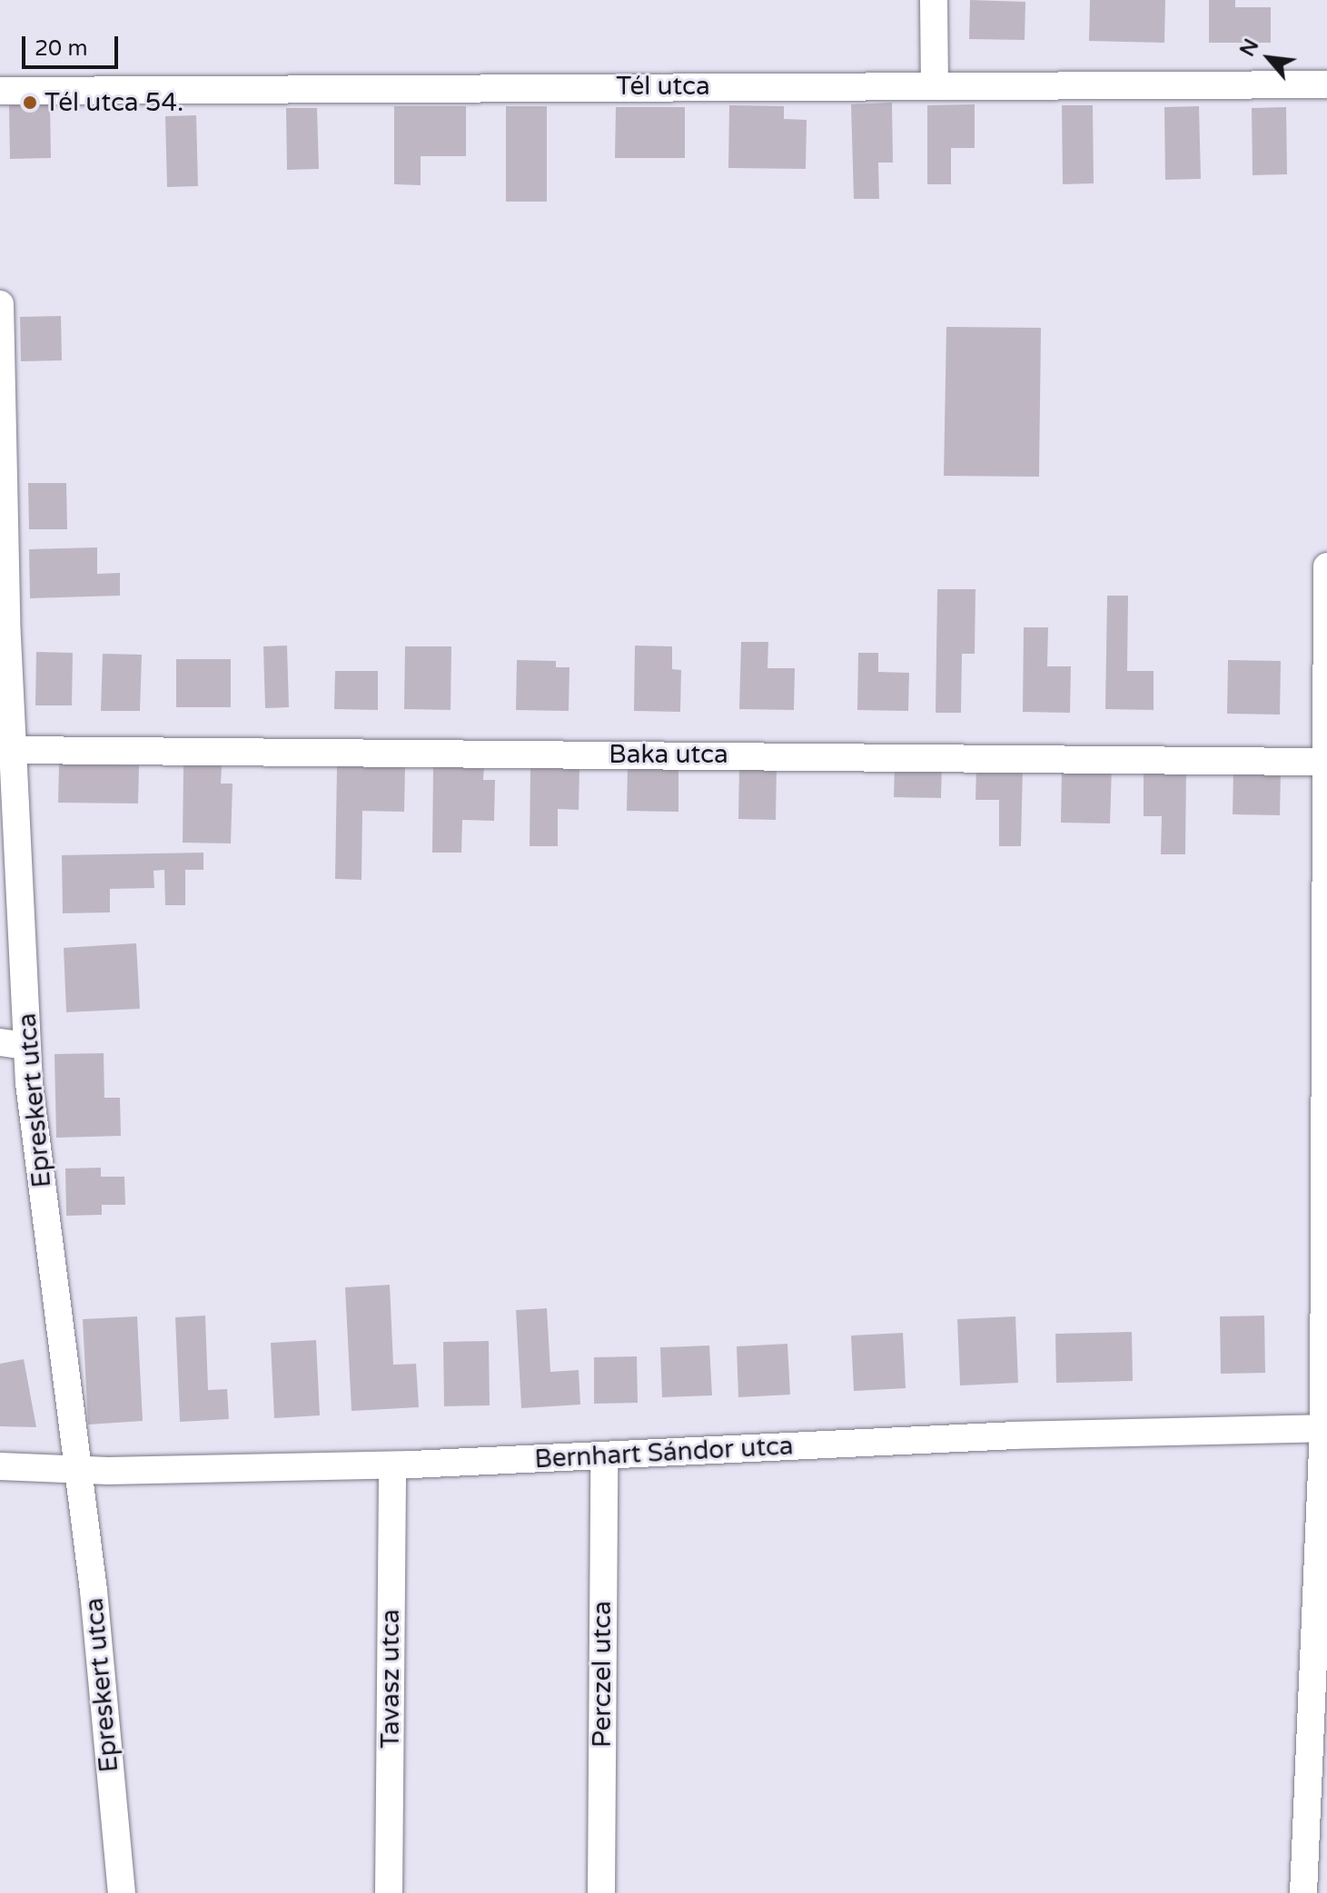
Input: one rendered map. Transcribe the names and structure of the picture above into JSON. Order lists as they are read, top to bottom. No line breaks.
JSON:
{"streets":{"street":["Tél utca","Baka utca","Epreskert utca","Bernhart Sándor utca","Perczel utca","Tavasz utca"]},"crossings":[["Baka utca","Epreskert utca"],["Epreskert utca","Bernhart Sándor utca"],["Bernhart Sándor utca","Perczel utca"],["Bernhart Sándor utca","Tavasz utca"]],"places":["Tél utca 54."],"scale_bar":"20 m","north":"top left"}
